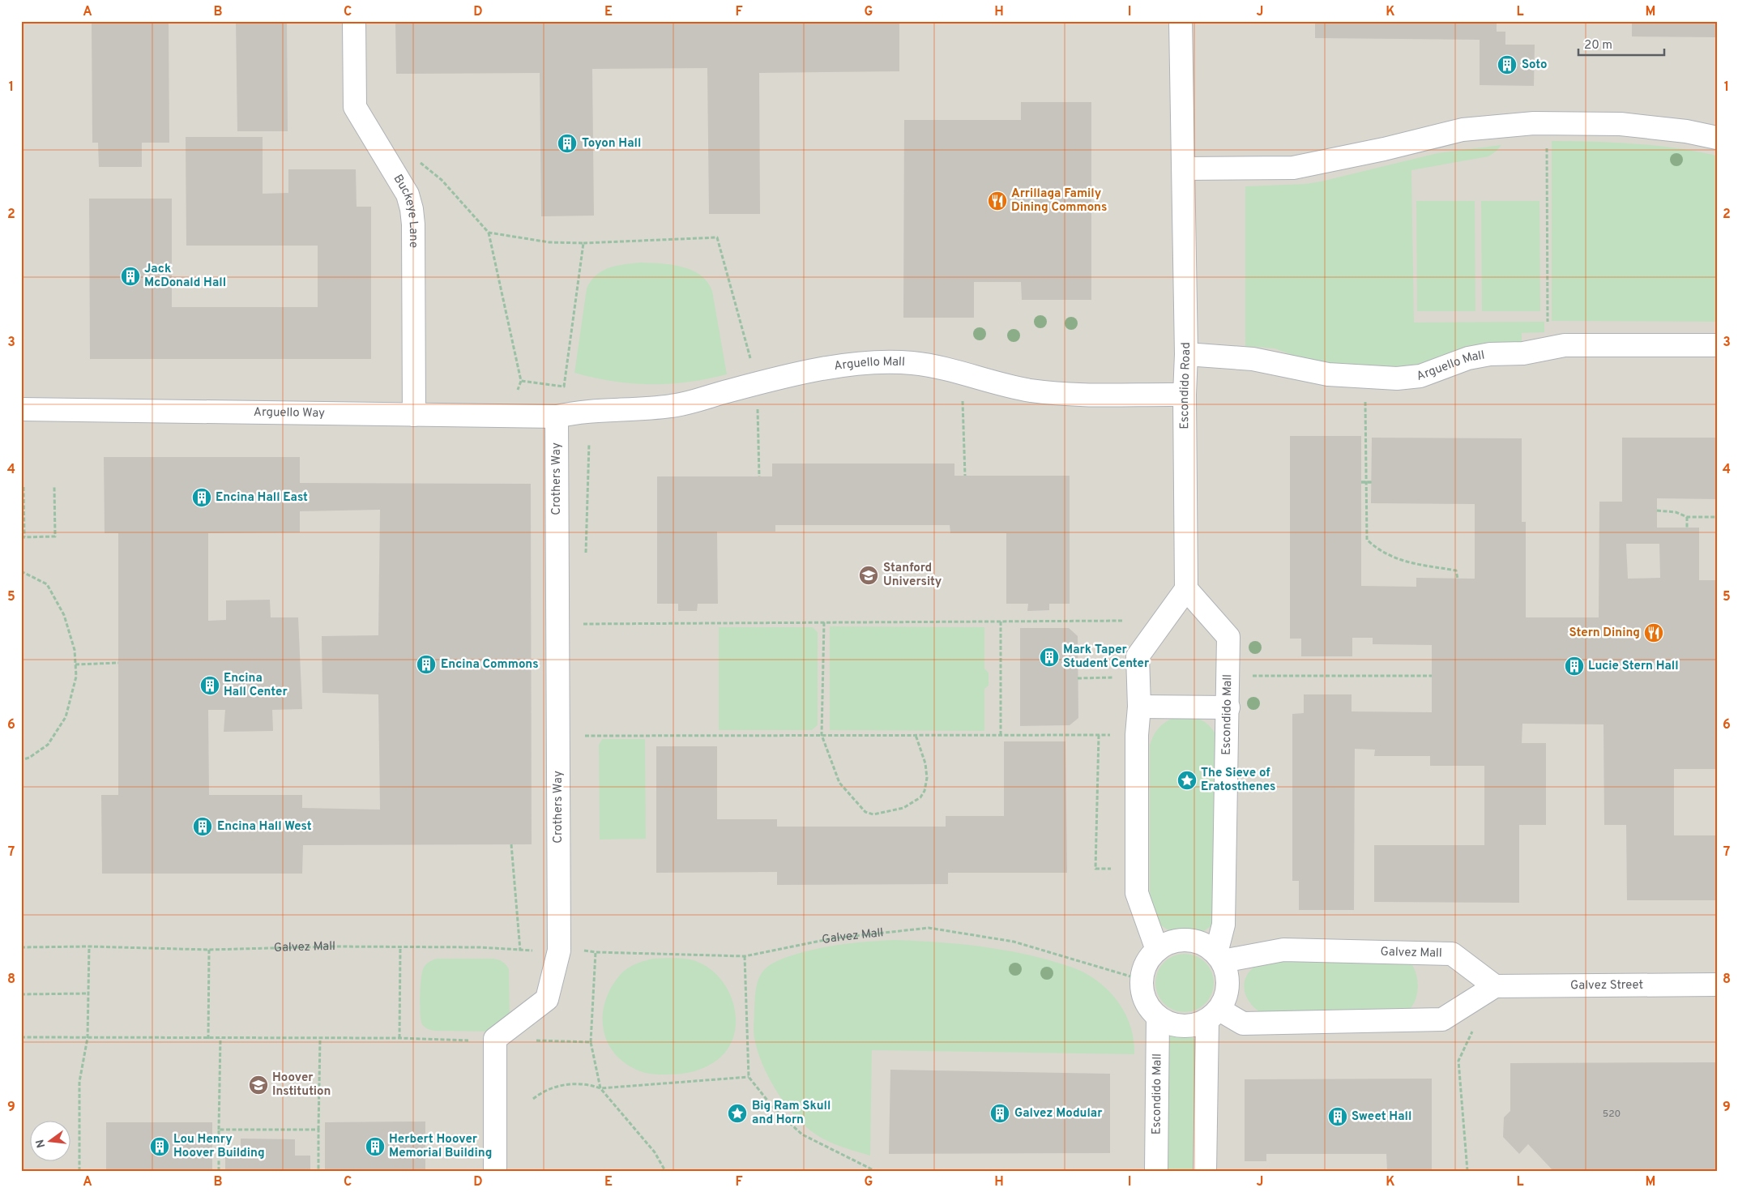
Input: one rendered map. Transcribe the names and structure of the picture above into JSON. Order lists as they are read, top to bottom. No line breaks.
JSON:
{"streets":{"street":["Buckeye Lane","Arguello Mall","Escondido Road","Arguello Way","Crothers Way","Escondido Mall","Galvez Mall","Galvez Street"]},"crossings":[["Buckeye Lane","Arguello Way"],["Arguello Mall","Escondido Road"],["Arguello Mall","Arguello Way"],["Arguello Mall","Crothers Way"],["Escondido Road","Escondido Mall"],["Arguello Way","Crothers Way"],["Crothers Way","Galvez Mall"],["Escondido Mall","Galvez Mall"],["Galvez Mall","Galvez Street"]],"places":{"building":["Soto","Toyon Hall","Jack McDonald Hall","Encina Hall East","Mark Taper Student Center","Encina Commons","Lucie Stern Hall","Encina Hall Center","Encina Hall West","Galvez Modular","Sweet Hall","Lou Henry Hoover Building","Herbert Hoover Memorial Building"],"restaurant":["Arrillaga Family Dining Commons","Stern Dining"],"school or university":["Stanford University","Hoover Institution"],"place":["The Sieve of Eratosthenes","Big Ram Skull and Horn"]},"house_numbers":["520"],"scale_bar":"20 m","north":"left","grid":{"columns":["A","B","C","D","E","F","G","H","I","J","K","L","M"],"rows":["1","2","3","4","5","6","7","8","9"]}}
